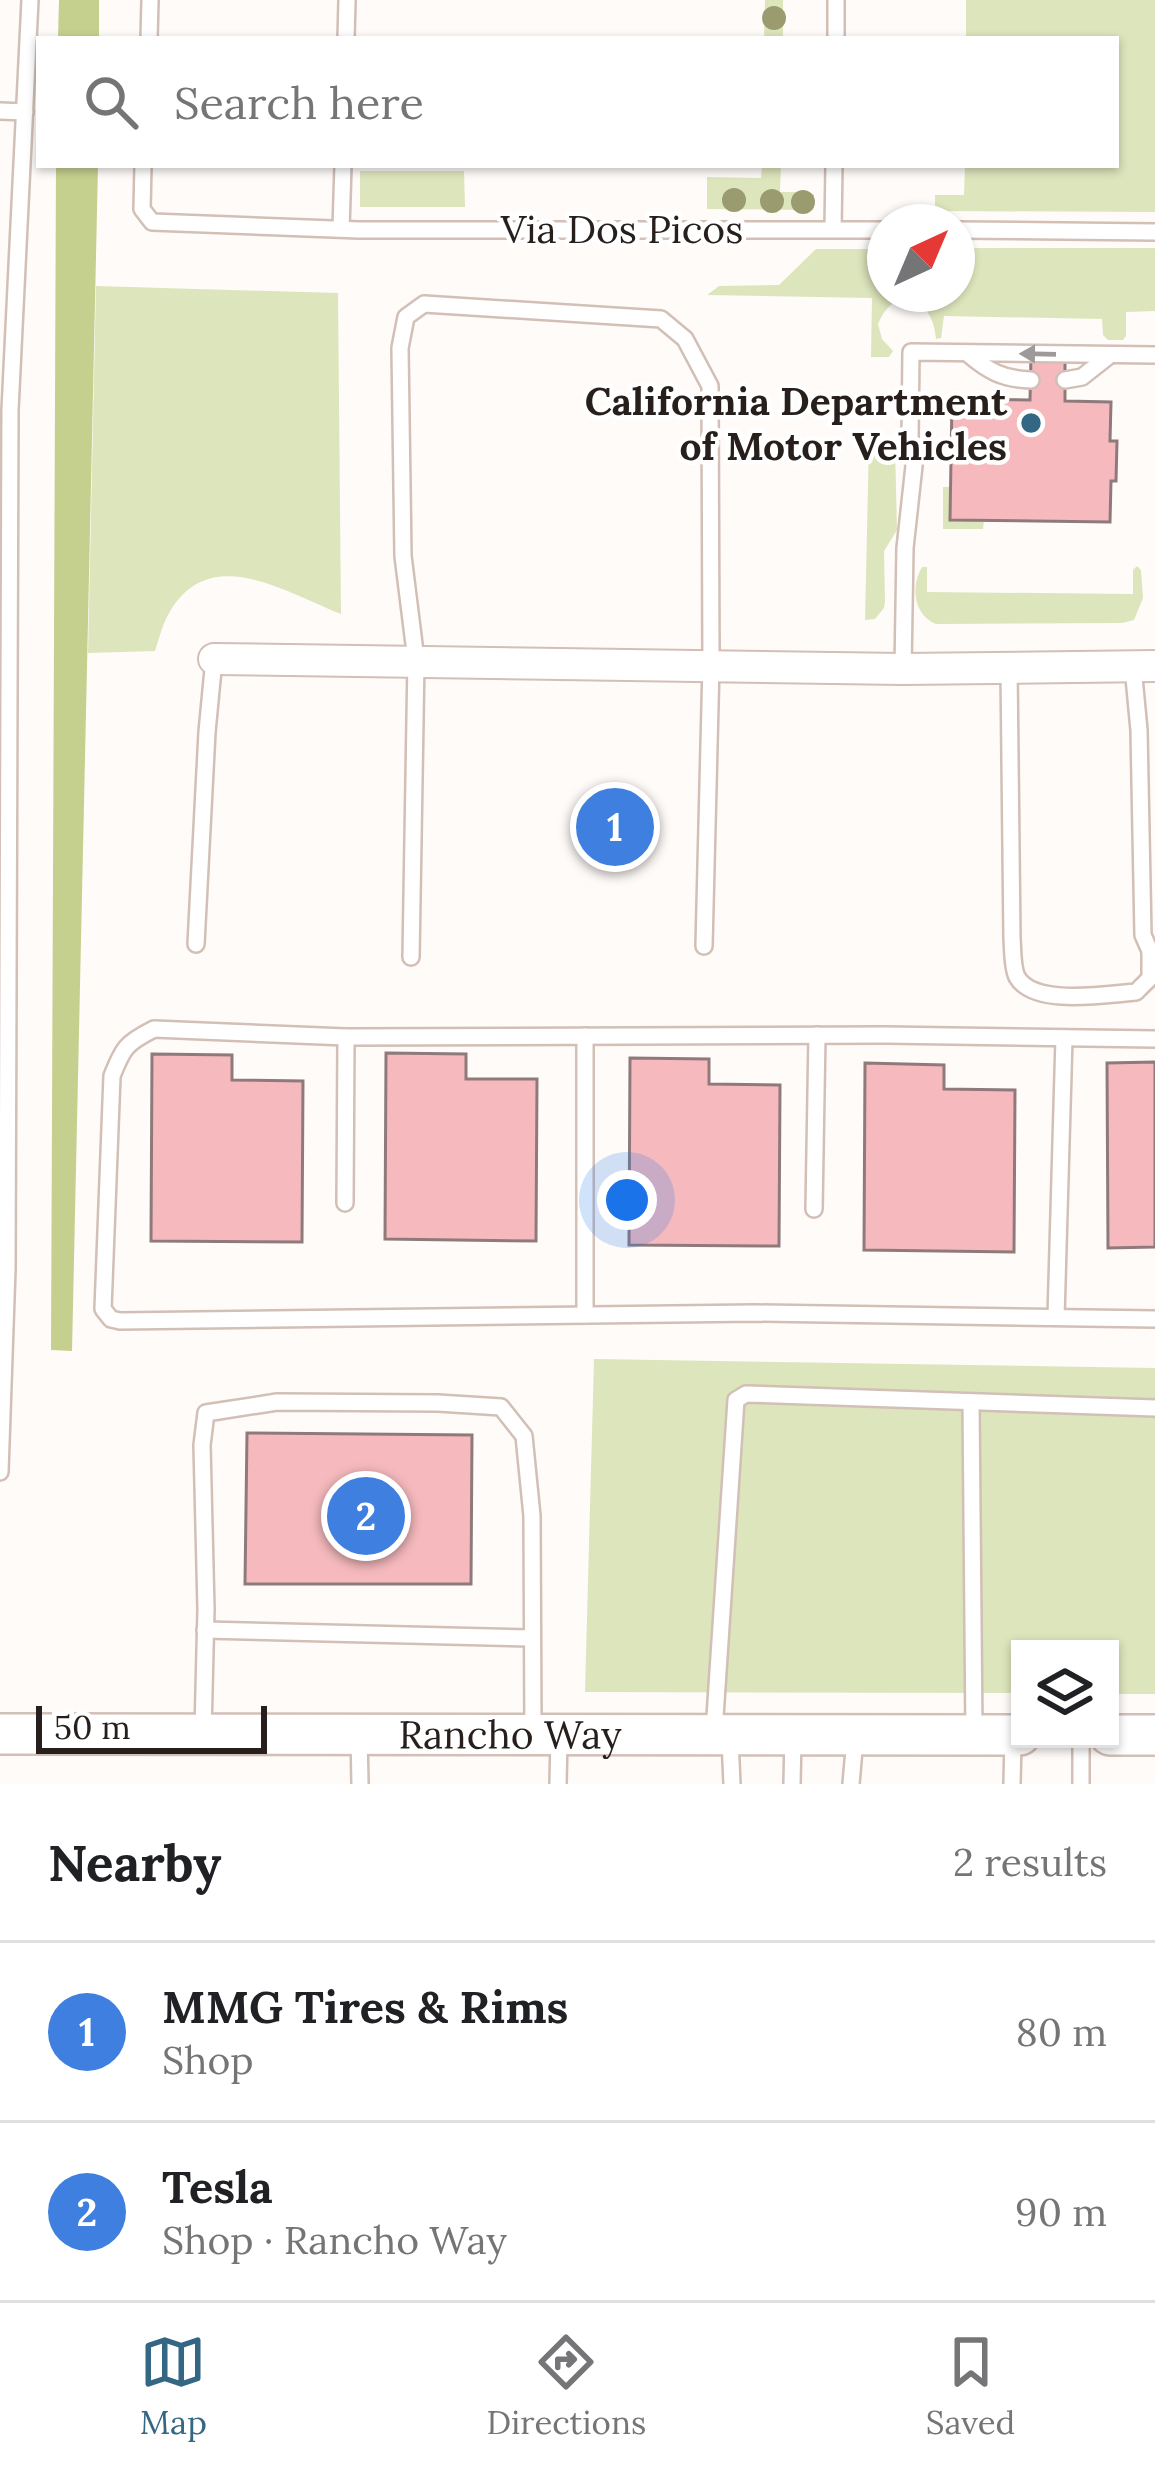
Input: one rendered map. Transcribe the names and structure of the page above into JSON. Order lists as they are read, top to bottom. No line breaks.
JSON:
{"streets":{"street":["Rancho Way"],"lane":["Via Dos Picos"]},"places":["California Department of Motor Vehicles"],"scale_bar":"50 m","north":"top right","page":{"search":"Search here","pins":["1","2"],"scale":"50 m","heading":["Nearby","2 results"],"list":[{"mark":"1","name":"MMG Tires & Rims","note":"Shop","value":"80 m"},{"mark":"2","name":"Tesla","note":"Shop · Rancho Way","value":"90 m"}],"nav":["Map","Directions","Saved"]}}
